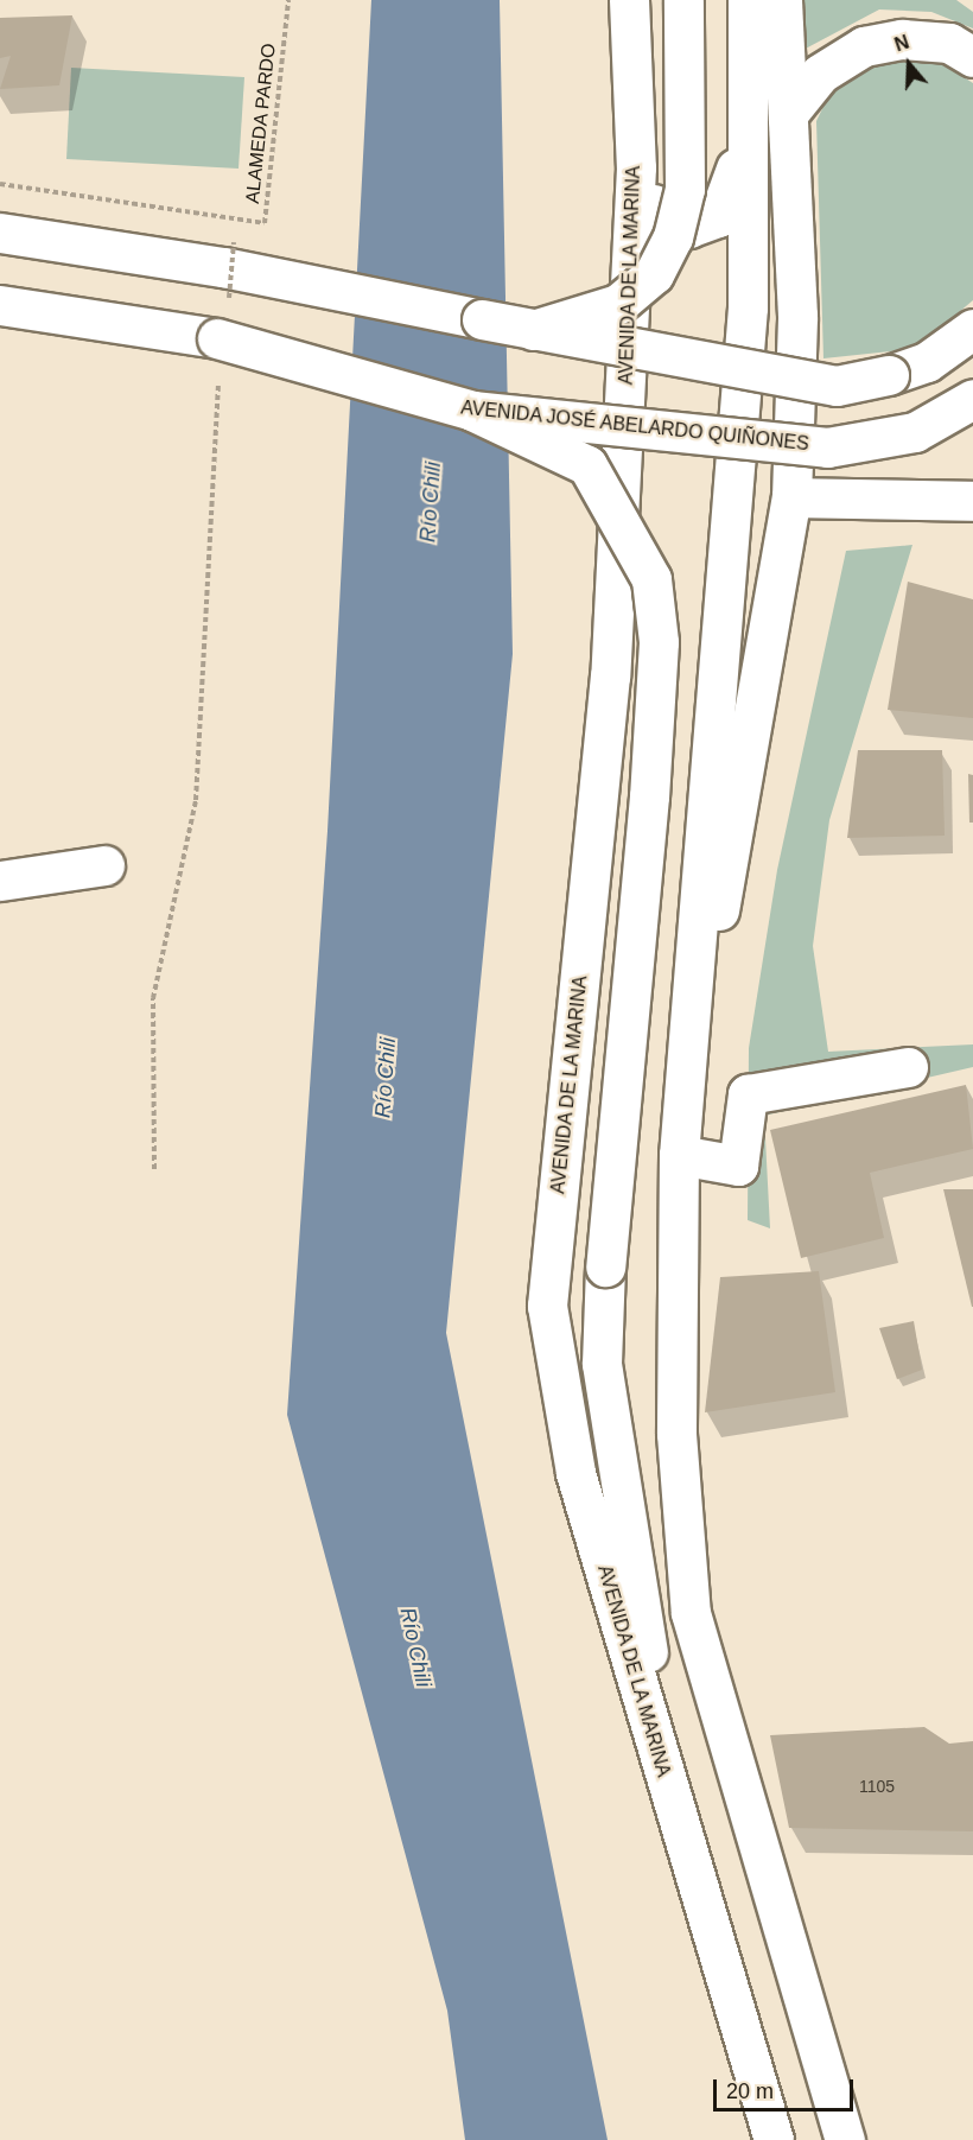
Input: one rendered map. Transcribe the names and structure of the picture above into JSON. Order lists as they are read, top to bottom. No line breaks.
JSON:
{"streets":{"main road":["AVENIDA DE LA MARINA","AVENIDA JOSÉ ABELARDO QUIÑONES"],"path":["ALAMEDA PARDO"]},"water":["Río Chili"],"house_numbers":["1105"],"scale_bar":"20 m","north":"top"}
